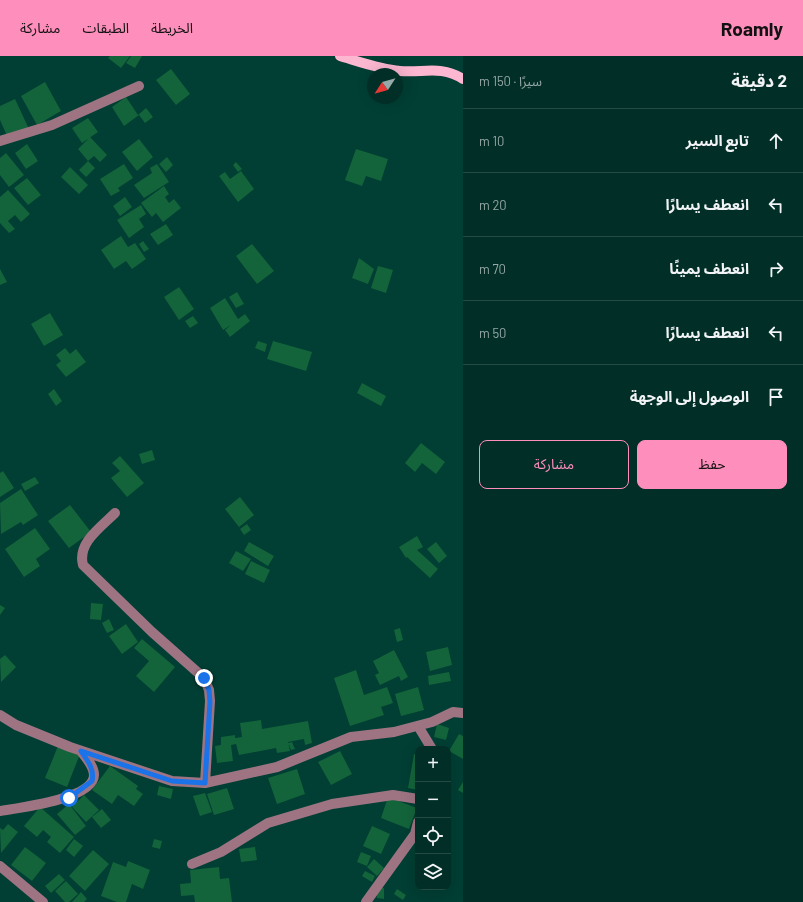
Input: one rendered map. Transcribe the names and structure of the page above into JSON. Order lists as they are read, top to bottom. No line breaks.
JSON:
{"north":"bottom left","page":{"header":"Roamly","nav":["الخريطة","الطبقات","مشاركة"],"heading":["2 دقيقة","سيرًا · 150 m"],"list":[["تابع السير","10 m"],["انعطف يسارًا","20 m"],["انعطف يمينًا","70 m"],["انعطف يسارًا","50 m"],"الوصول إلى الوجهة"],"buttons":["حفظ","مشاركة"],"map_buttons":["+","−"]}}
